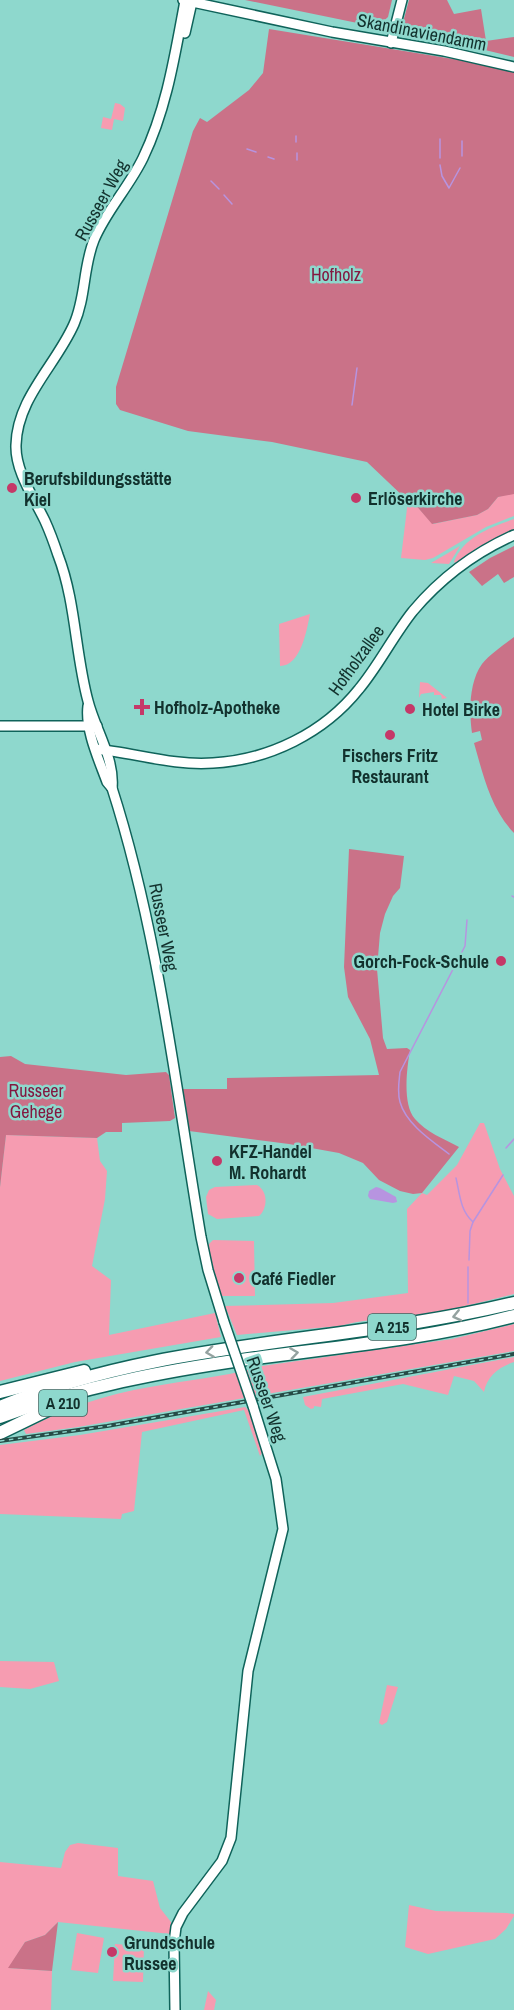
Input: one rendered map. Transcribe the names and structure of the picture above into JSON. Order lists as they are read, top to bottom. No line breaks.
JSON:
{"streets":{"highway":["A 215","A 210"],"street":["Skandinaviendamm","Russeer Weg","Hofholzallee"]},"crossings":[["Skandinaviendamm","Russeer Weg"],["Russeer Weg","Hofholzallee"],["A 215","A 210"]],"parks":["Hofholz","Russeer Gehege"],"places":{"other":["Berufsbildungsstätte Kiel","Erlöserkirche","Hotel Birke","Fischers Fritz Restaurant","Gorch-Fock-Schule","KFZ-Handel M. Rohardt","Café Fiedler","Grundschule Russee"],"health":["Hofholz-Apotheke"]}}
